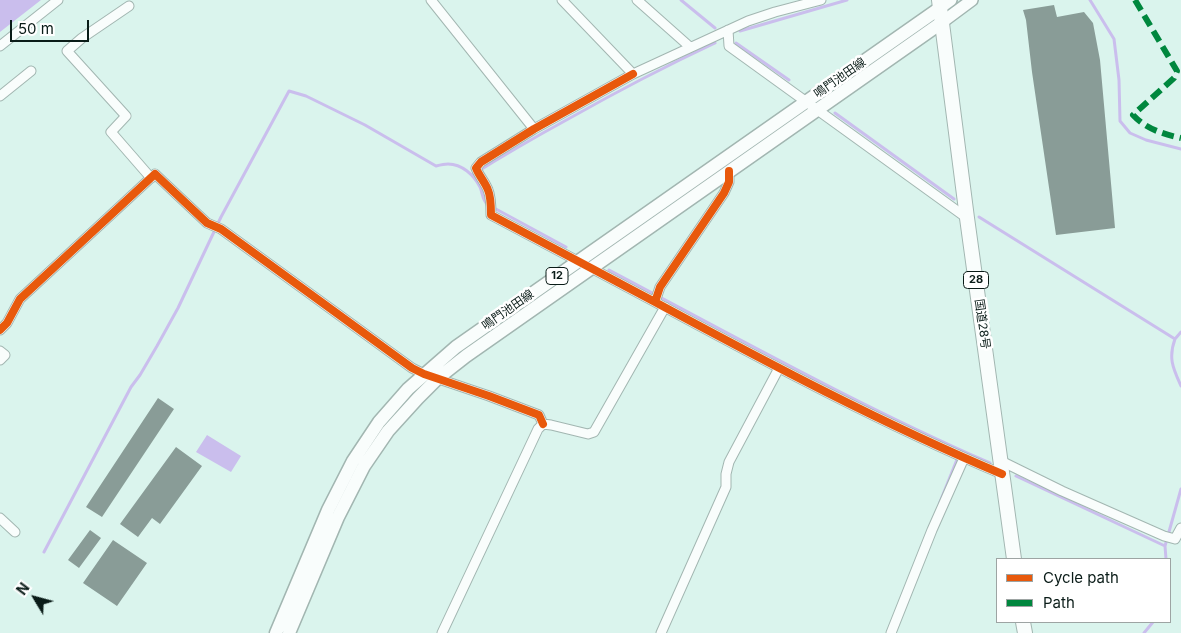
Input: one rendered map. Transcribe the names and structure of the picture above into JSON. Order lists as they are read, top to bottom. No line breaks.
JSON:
{"streets":{"highway":["28","国道28号"],"main road":["鳴門池田線","12"]},"crossings":[["鳴門池田線","国道28号"]],"legend":["Cycle path","Path"],"scale_bar":"50 m","north":"top left"}
